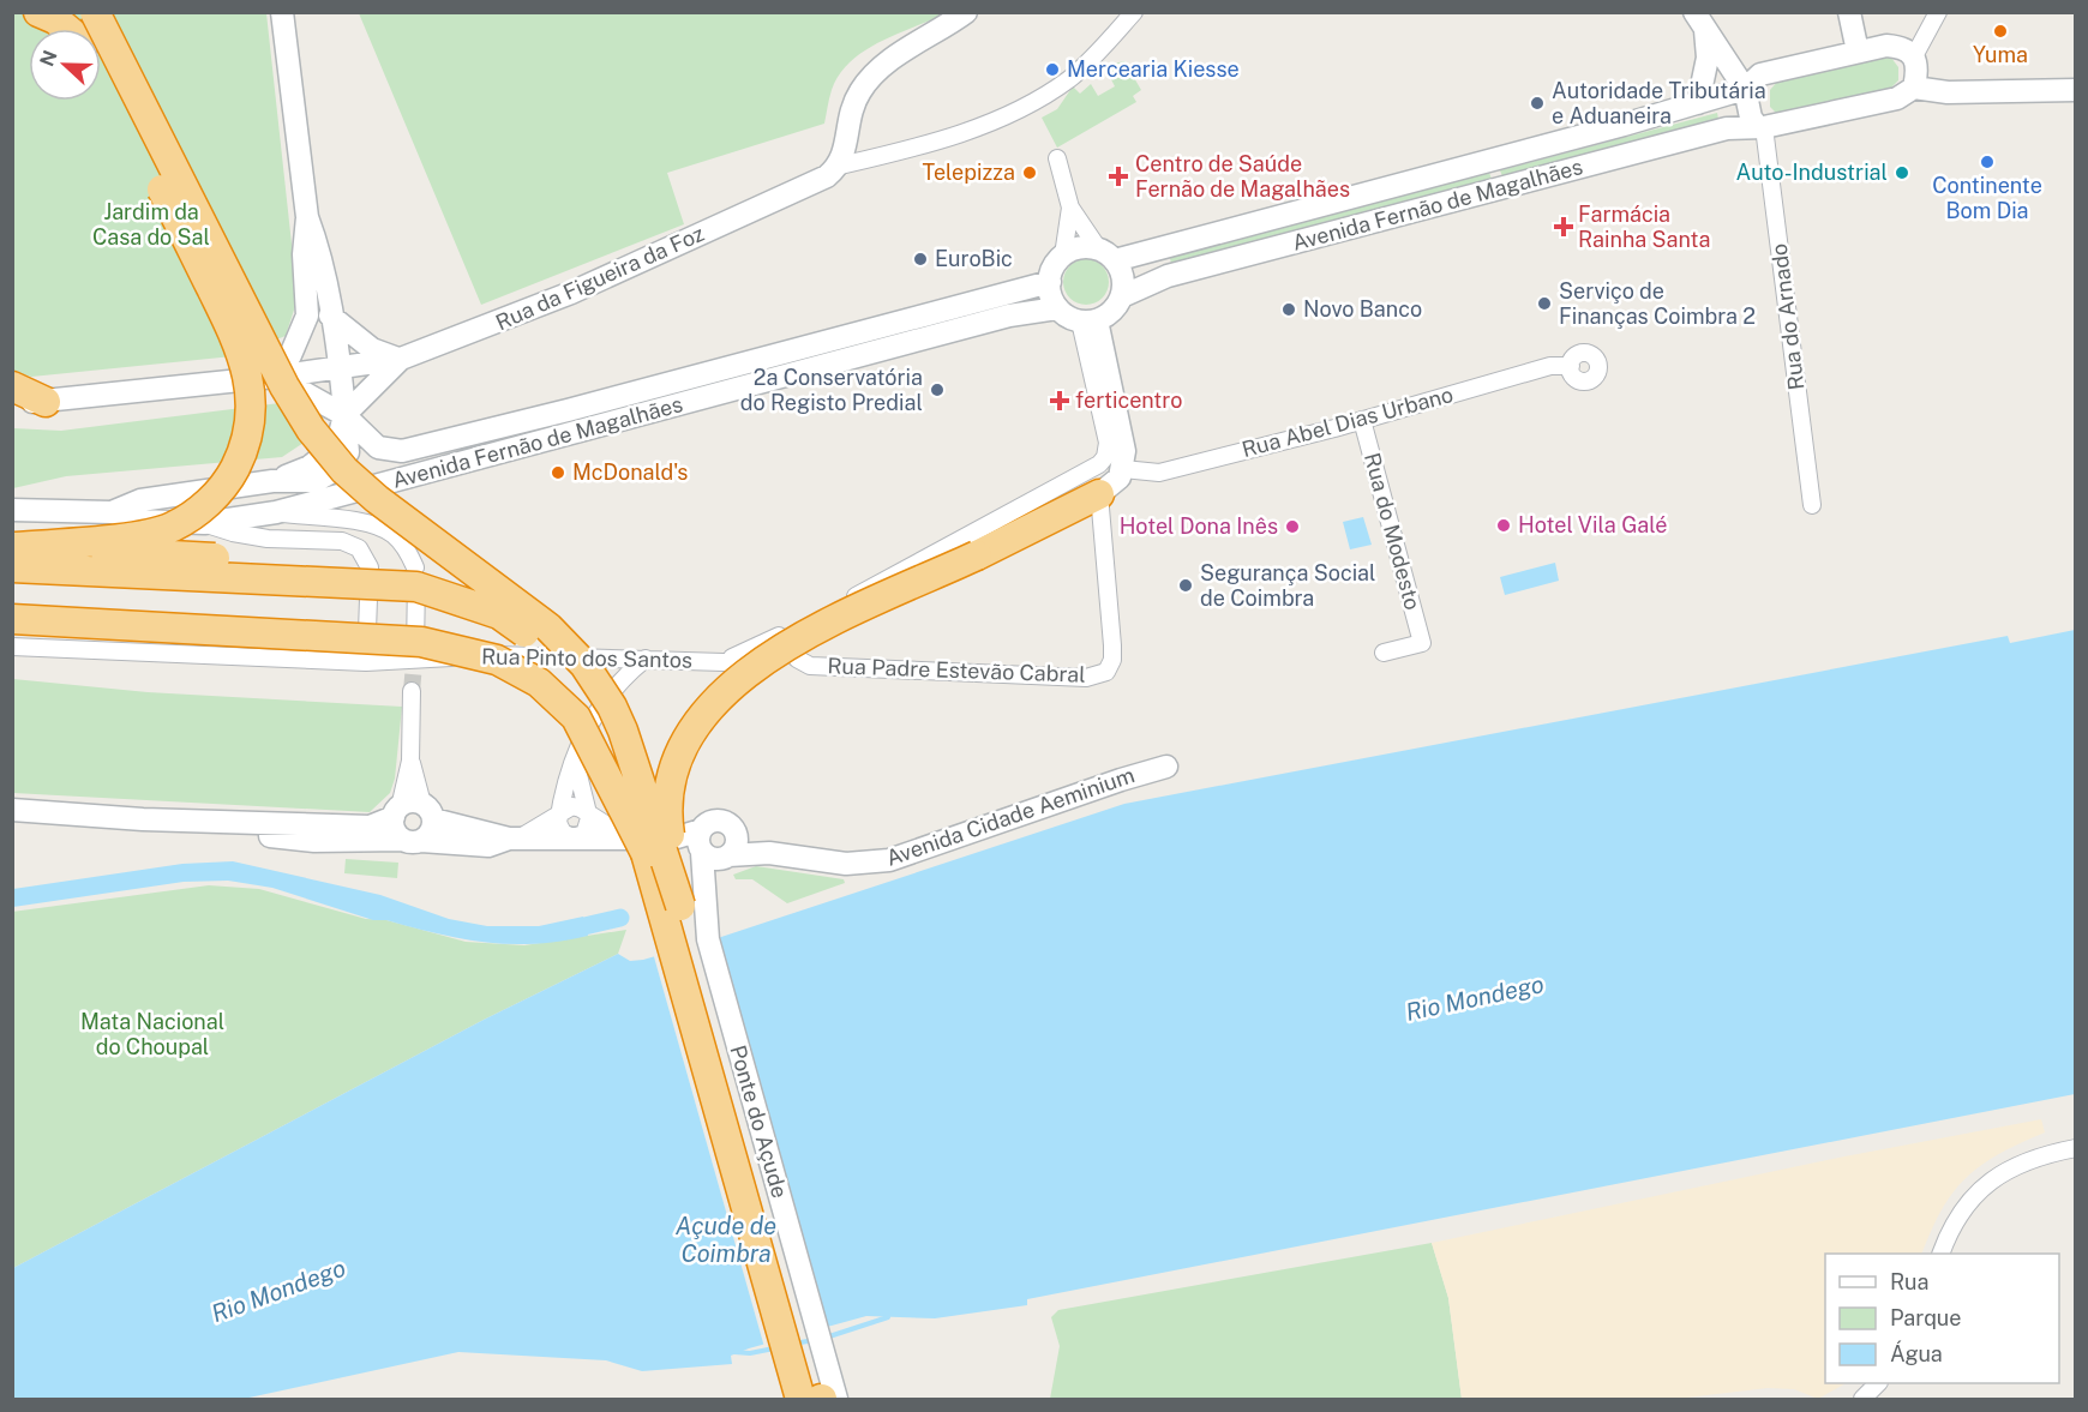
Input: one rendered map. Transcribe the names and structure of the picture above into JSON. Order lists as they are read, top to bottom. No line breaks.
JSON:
{"streets":{"main road":["Avenida Fernão de Magalhães","Rua da Figueira da Foz","Avenida Cidade Aeminium","Ponte do Açude"],"street":["Rua do Arnado","Rua Abel Dias Urbano","Rua do Modesto","Rua Pinto dos Santos","Rua Padre Estevão Cabral"]},"crossings":[["Avenida Fernão de Magalhães","Rua da Figueira da Foz"],["Avenida Fernão de Magalhães","Rua do Arnado"],["Rua Abel Dias Urbano","Rua do Modesto"],["Rua Pinto dos Santos","Rua Padre Estevão Cabral"]],"water":["Rio Mondego","Açude de Coimbra"],"parks":["Jardim da Casa do Sal","Mata Nacional do Choupal"],"places":{"other":["Yuma","Mercearia Kiesse","Autoridade Tributária e Aduaneira","Continente Bom Dia","Telepizza","Auto-Industrial","EuroBic","Serviço de Finanças Coimbra 2","Novo Banco","2a Conservatória do Registo Predial","McDonald's","Hotel Vila Galé","Hotel Dona Inês","Segurança Social de Coimbra"],"health":["Centro de Saúde Fernão de Magalhães","Farmácia Rainha Santa","ferticentro"]},"legend":["Rua","Parque","Água"],"north":"left"}
